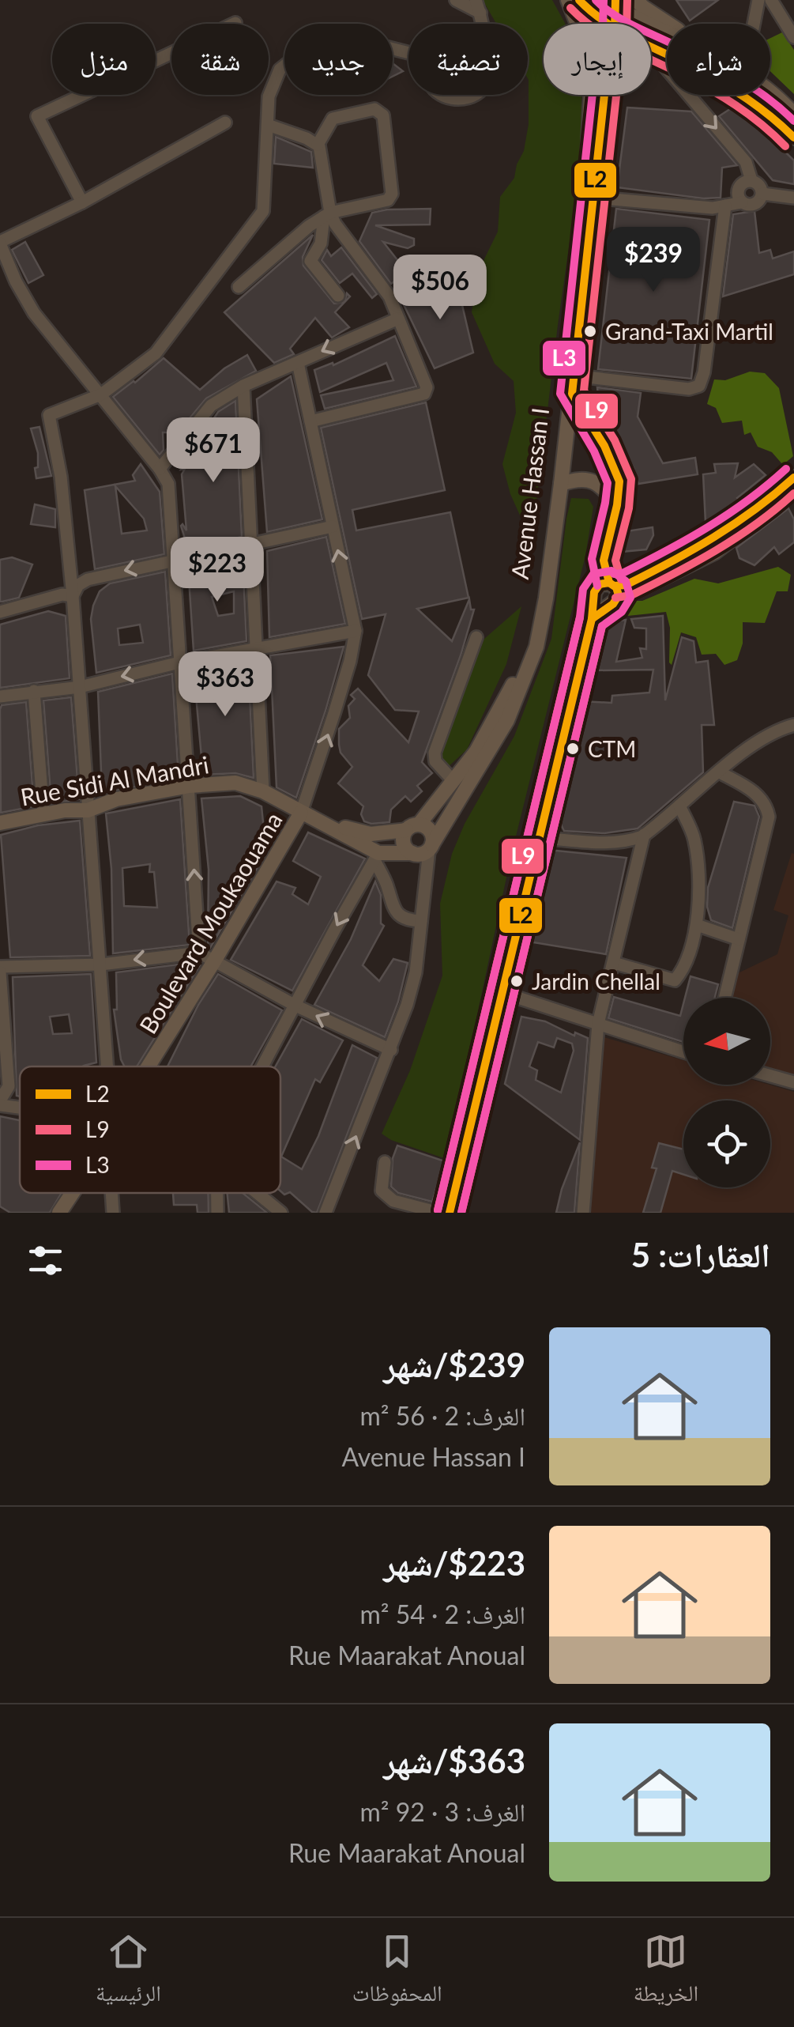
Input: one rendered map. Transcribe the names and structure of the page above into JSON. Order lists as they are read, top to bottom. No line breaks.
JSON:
{"streets":{"main road":["Avenue Hassan I","Rue Sidi Al Mandri","Boulevard Moukaouama"]},"crossings":[["Avenue Hassan I","Rue Sidi Al Mandri"],["Rue Sidi Al Mandri","Boulevard Moukaouama"]],"places":["Grand-Taxi Martil","CTM","Jardin Chellal"],"lines":["transit line L2","transit line L9","transit line L3"],"legend":["L2","L9","L3"],"north":"left","page":{"chip":["شراء","إيجار","تصفية","جديد","شقة","منزل"],"price":["$239","$506","$671","$223","$363"],"heading":"العقارات: 5","list":[{"name":"$239/شهر","note":"الغرف: 2 · 56 m² · Avenue Hassan I"},{"name":"$223/شهر","note":"الغرف: 2 · 54 m² · Rue Maarakat Anoual"},{"name":"$363/شهر","note":"الغرف: 3 · 92 m² · Rue Maarakat Anoual"}],"tabs":["الخريطة","المحفوظات","الرئيسية"]}}
